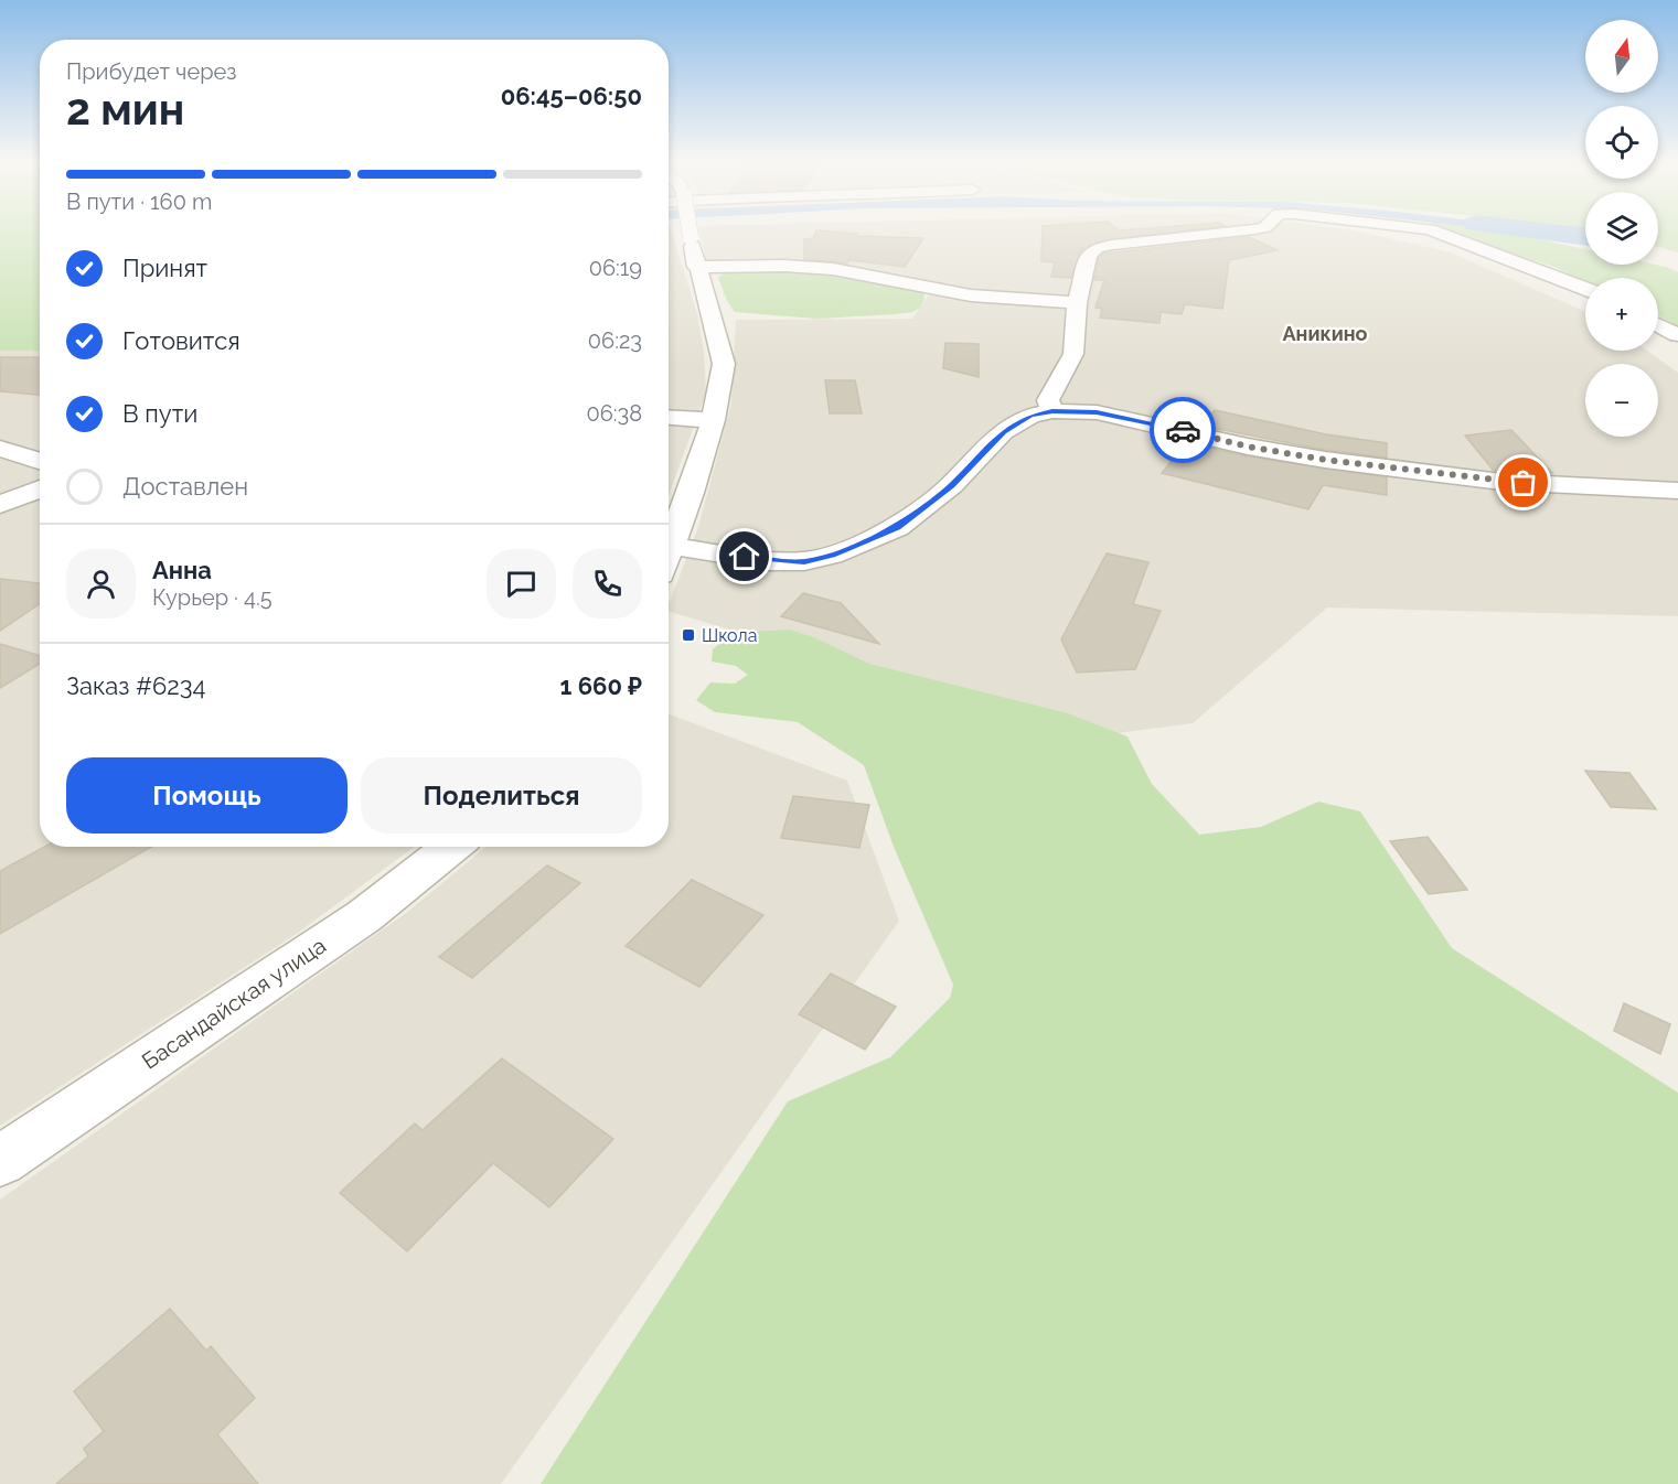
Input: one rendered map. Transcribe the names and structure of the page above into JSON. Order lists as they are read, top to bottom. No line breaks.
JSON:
{"streets":{"street":["Басандайская улица"]},"districts":["Аникино"],"places":{"transit":["Школа"]},"north":"top","page":{"map_buttons":["+","−"],"heading":["2 мин","Прибудет через","06:45–06:50"],"panel":["Анна","Курьер · 4.5","Заказ #6234","1 660 ₽"],"bar":"В пути · 160 m","list":[["Принят","06:19"],["Готовится","06:23"],["В пути","06:38"],"Доставлен"],"buttons":["Помощь","Поделиться"]}}
